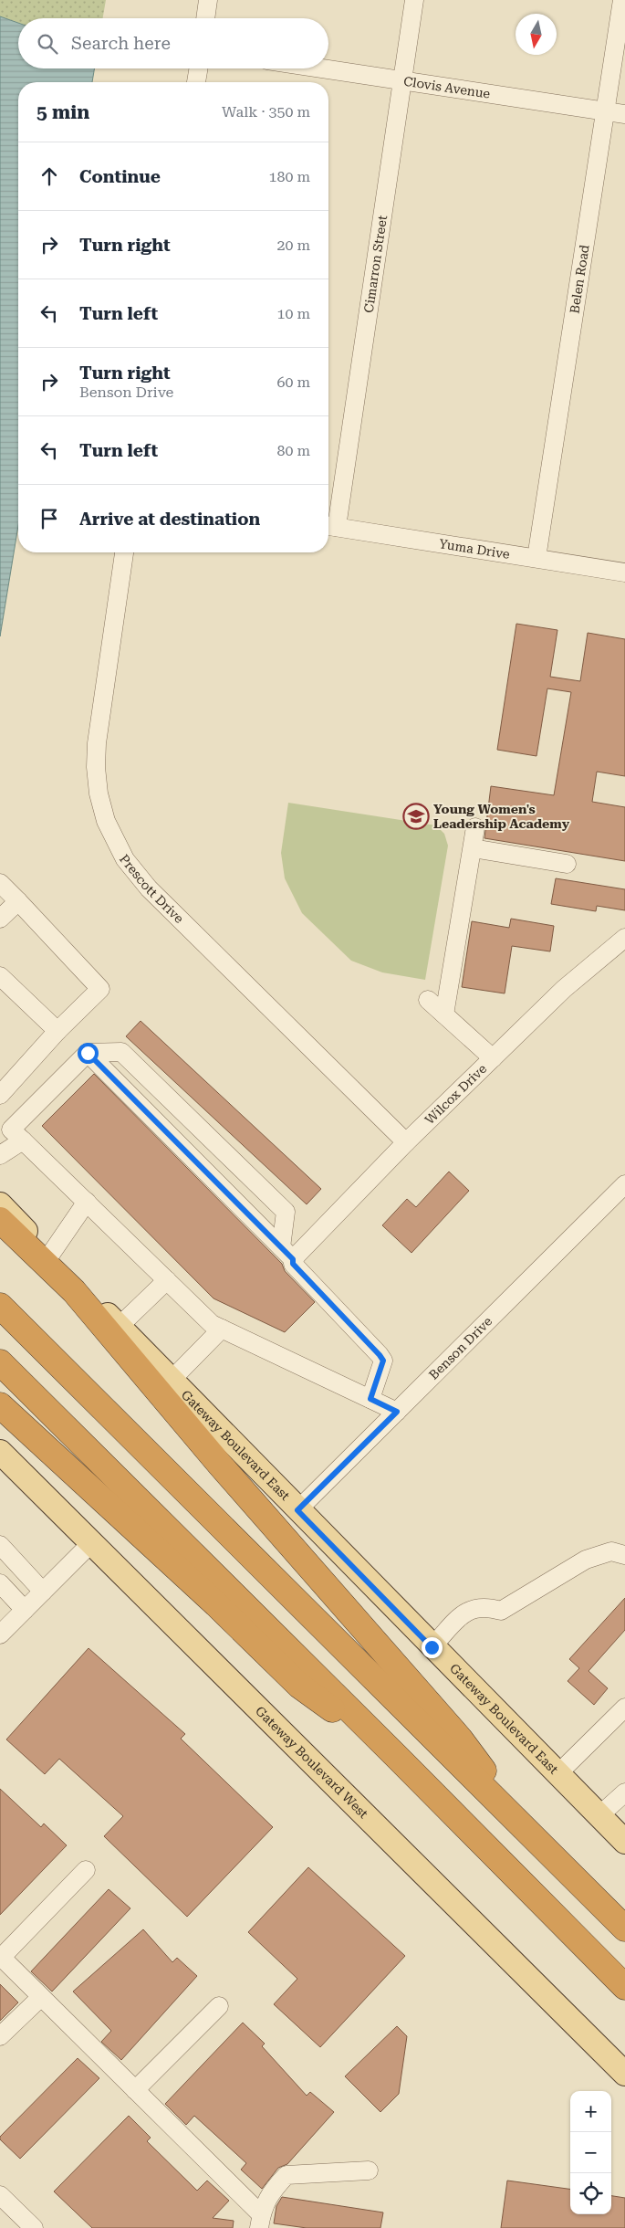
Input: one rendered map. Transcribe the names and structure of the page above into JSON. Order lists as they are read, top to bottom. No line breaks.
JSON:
{"streets":{"main road":["Gateway Boulevard East","Gateway Boulevard West"],"street":["Clovis Avenue","Cimarron Street","Belen Road","Yuma Drive","Prescott Drive","Wilcox Drive","Benson Drive"]},"crossings":[["Clovis Avenue","Cimarron Street"],["Clovis Avenue","Belen Road"],["Cimarron Street","Yuma Drive"],["Belen Road","Yuma Drive"],["Prescott Drive","Wilcox Drive"],["Benson Drive","Gateway Boulevard East"]],"places":{"school or university":["Young Women's Leadership Academy"]},"north":"bottom","page":{"search":"Search here","heading":["5 min","Walk · 350 m"],"list":[["Continue","180 m"],["Turn right","20 m"],["Turn left","10 m"],["Turn right","Benson Drive","60 m"],["Turn left","80 m"],"Arrive at destination"],"map_buttons":["+","−"]}}
